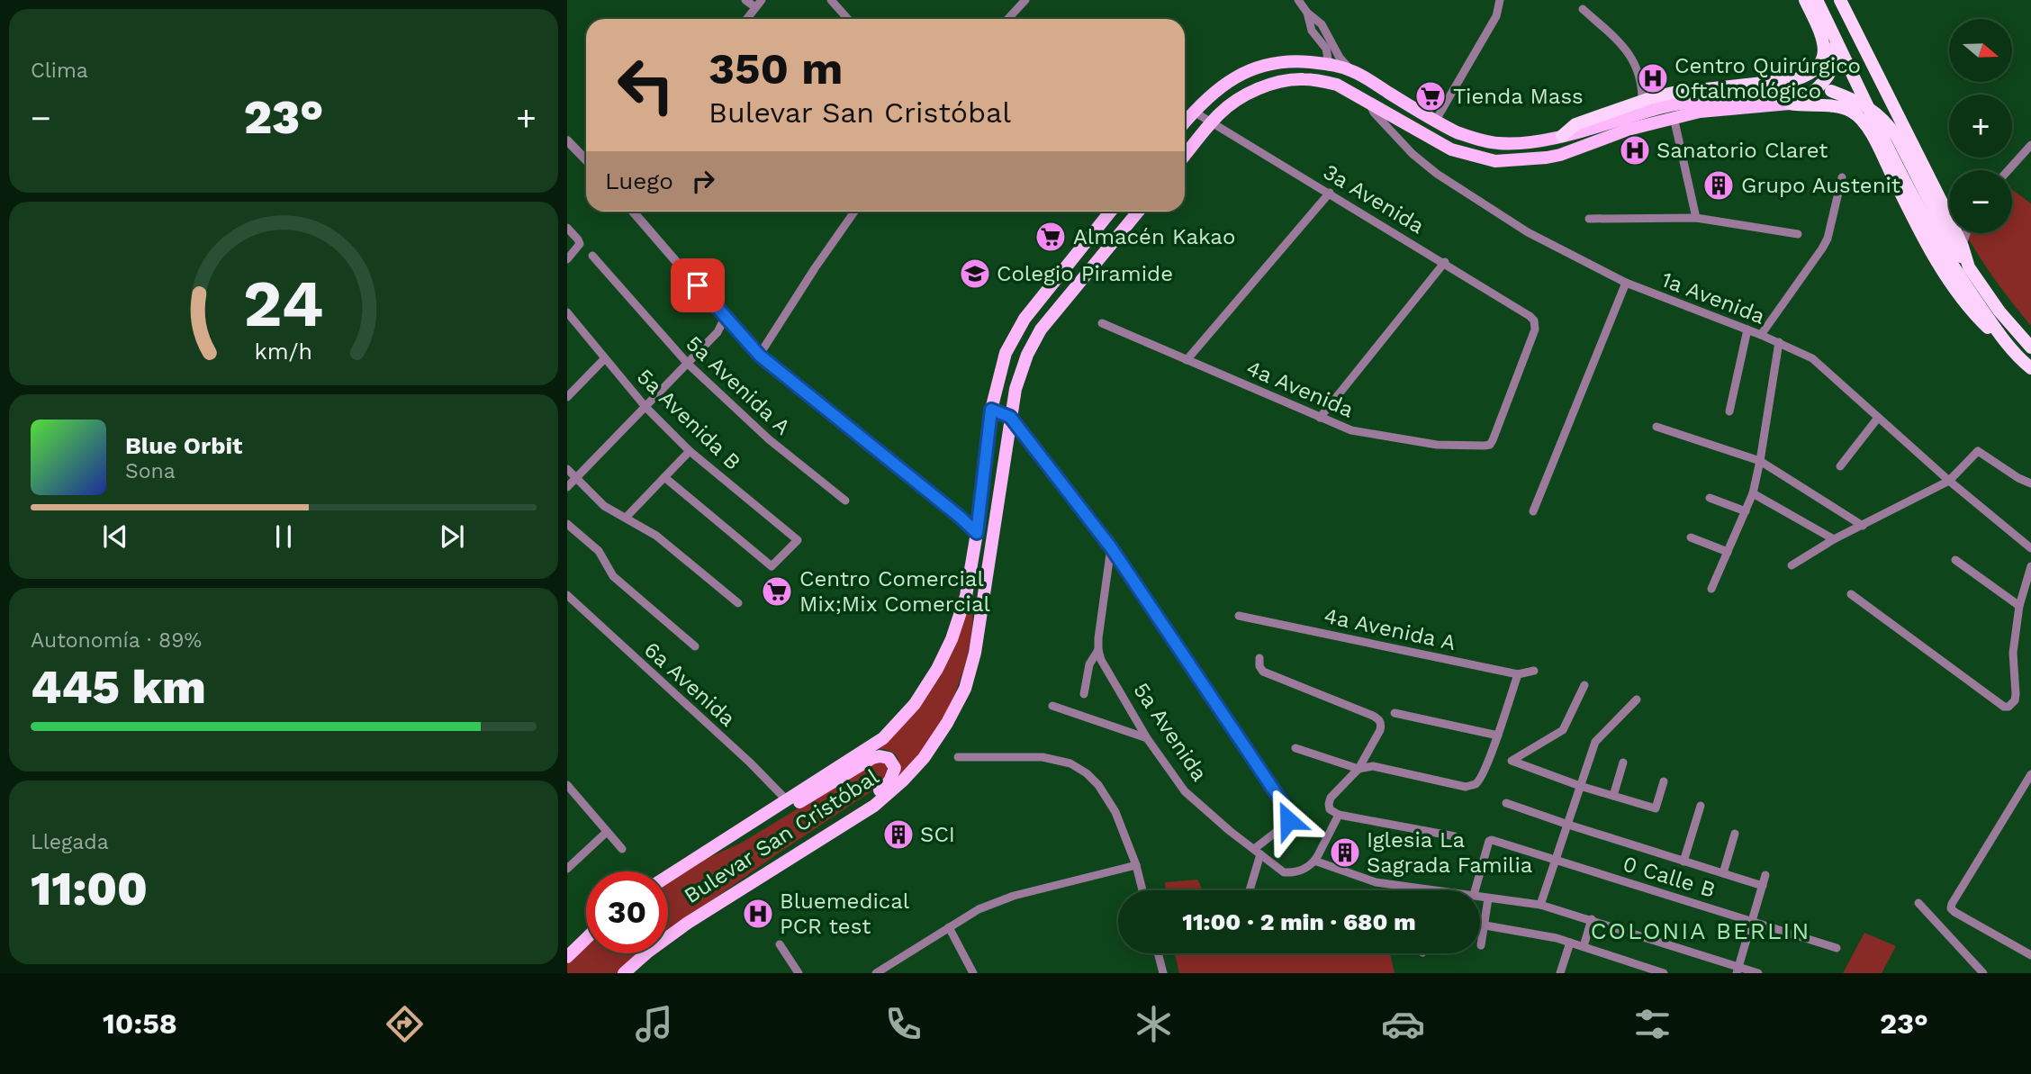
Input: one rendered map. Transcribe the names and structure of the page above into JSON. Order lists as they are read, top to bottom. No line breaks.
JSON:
{"streets":{"main road":["Bulevar San Cristóbal"],"street":["3a Avenida","1a Avenida","5a Avenida A","4a Avenida","5a Avenida B","4a Avenida A","6a Avenida","5a Avenida","0 Calle B"]},"crossings":[["3a Avenida","4a Avenida"],["6a Avenida","Bulevar San Cristóbal"]],"districts":["COLONIA BERLIN"],"places":{"hospital":["Centro Quirúrgico Oftalmológico","Sanatorio Claret","Bluemedical PCR test"],"supermarket":["Tienda Mass","Almacén Kakao","Centro Comercial Mix;Mix Comercial"],"building":["Grupo Austenit","SCI","Iglesia La Sagrada Familia"],"school or university":["Colegio Piramide"]},"north":"right","page":{"tile":["Clima",["Autonomía · 89%","445 km"],["Llegada","11:00"]],"map_buttons":["+","−"],"turn":["350 m","Bulevar San Cristóbal"],"heat":["−","23°","+"],"then":"Luego","song":["Blue Orbit","Sona"],"limit":"30","trip":"11:00 · 2 min · 680 m","tabs":["10:58","23°"],"gauge":["24","km/h"]}}
